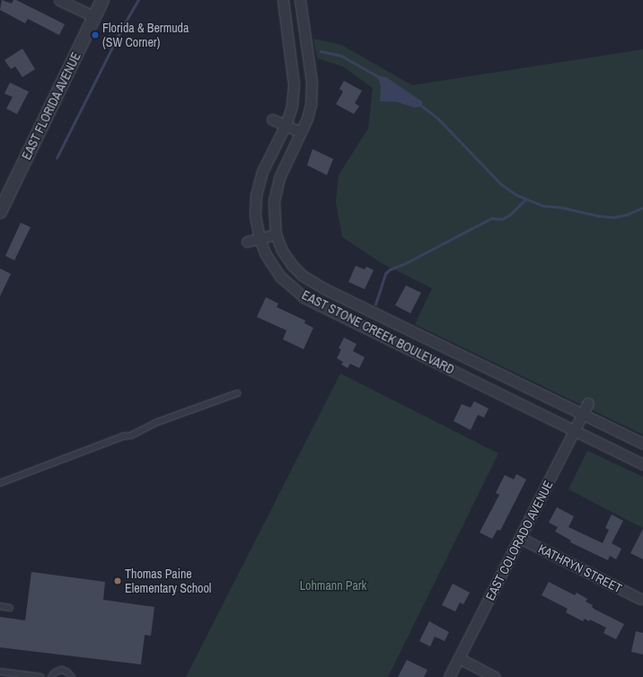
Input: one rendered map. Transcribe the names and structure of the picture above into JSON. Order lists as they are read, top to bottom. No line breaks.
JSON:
{"streets":{"street":["EAST FLORIDA AVENUE","EAST STONE CREEK BOULEVARD","EAST COLORADO AVENUE","KATHRYN STREET"]},"crossings":[["EAST STONE CREEK BOULEVARD","EAST COLORADO AVENUE"],["EAST COLORADO AVENUE","KATHRYN STREET"]],"parks":["Lohmann Park"],"places":["Florida & Bermuda (SW Corner)","Thomas Paine Elementary School"]}
